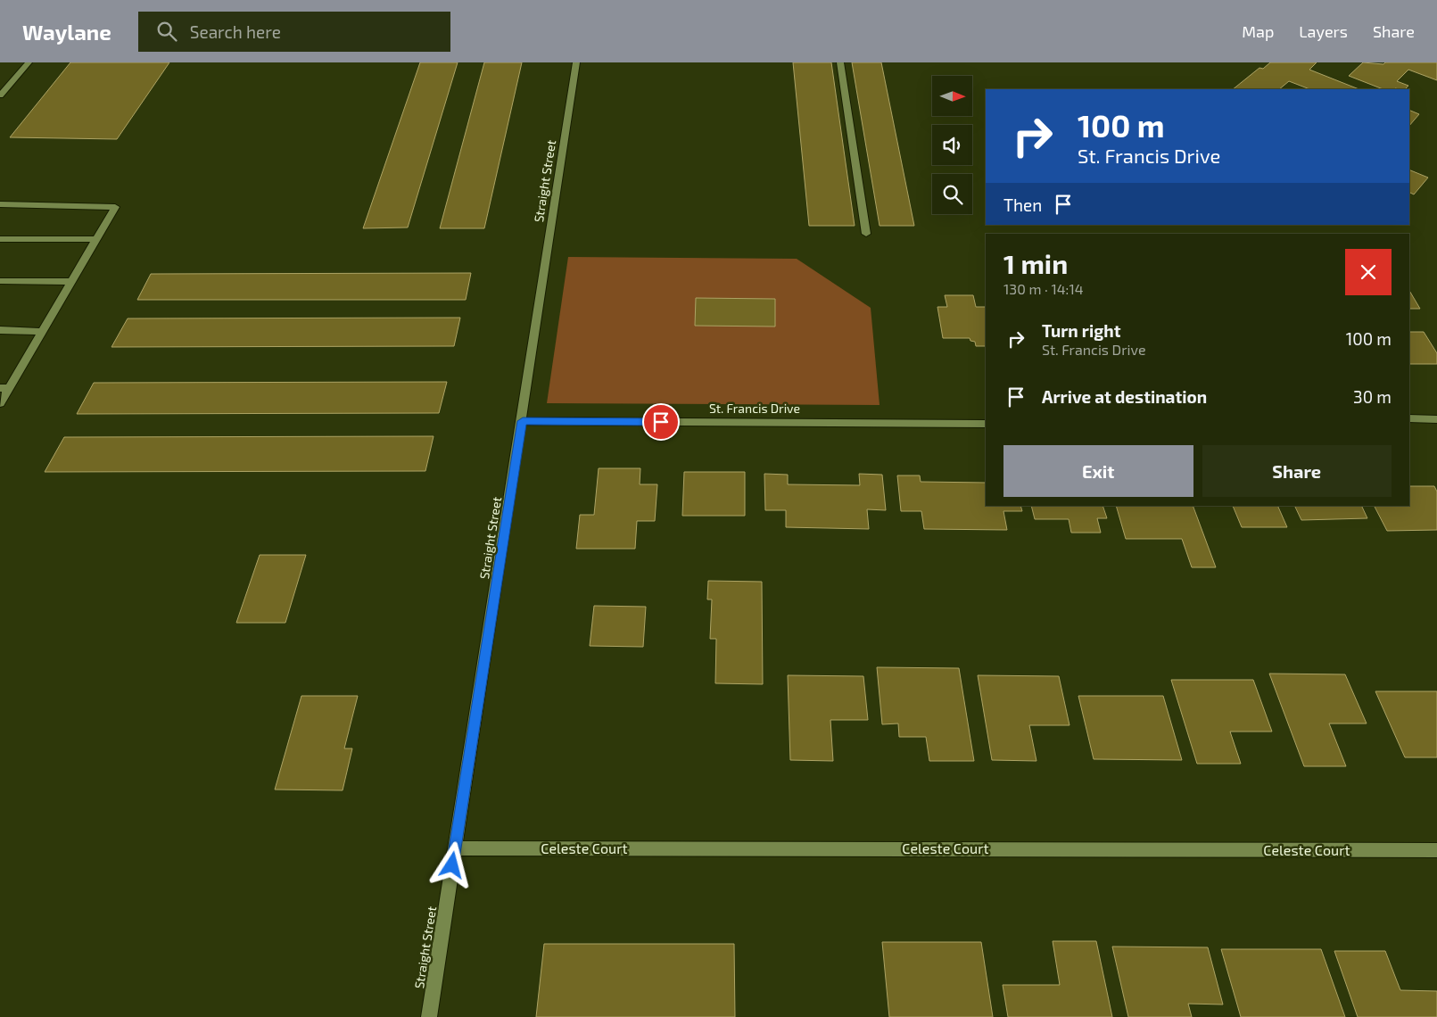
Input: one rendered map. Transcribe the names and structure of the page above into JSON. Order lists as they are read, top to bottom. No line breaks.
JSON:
{"streets":{"street":["Straight Street","St. Francis Drive","Celeste Court"]},"crossings":[["Straight Street","St. Francis Drive"],["Straight Street","Celeste Court"]],"north":"right","page":{"header":"Waylane","search":"Search here","nav":["Map","Layers","Share"],"turn":["100 m","St. Francis Drive"],"then":"Then","heading":["1 min","130 m · 14:14"],"list":[{"name":"Turn right","note":"St. Francis Drive","value":"100 m"},{"name":"Arrive at destination","value":"30 m"}],"buttons":["Exit","Share"]}}
